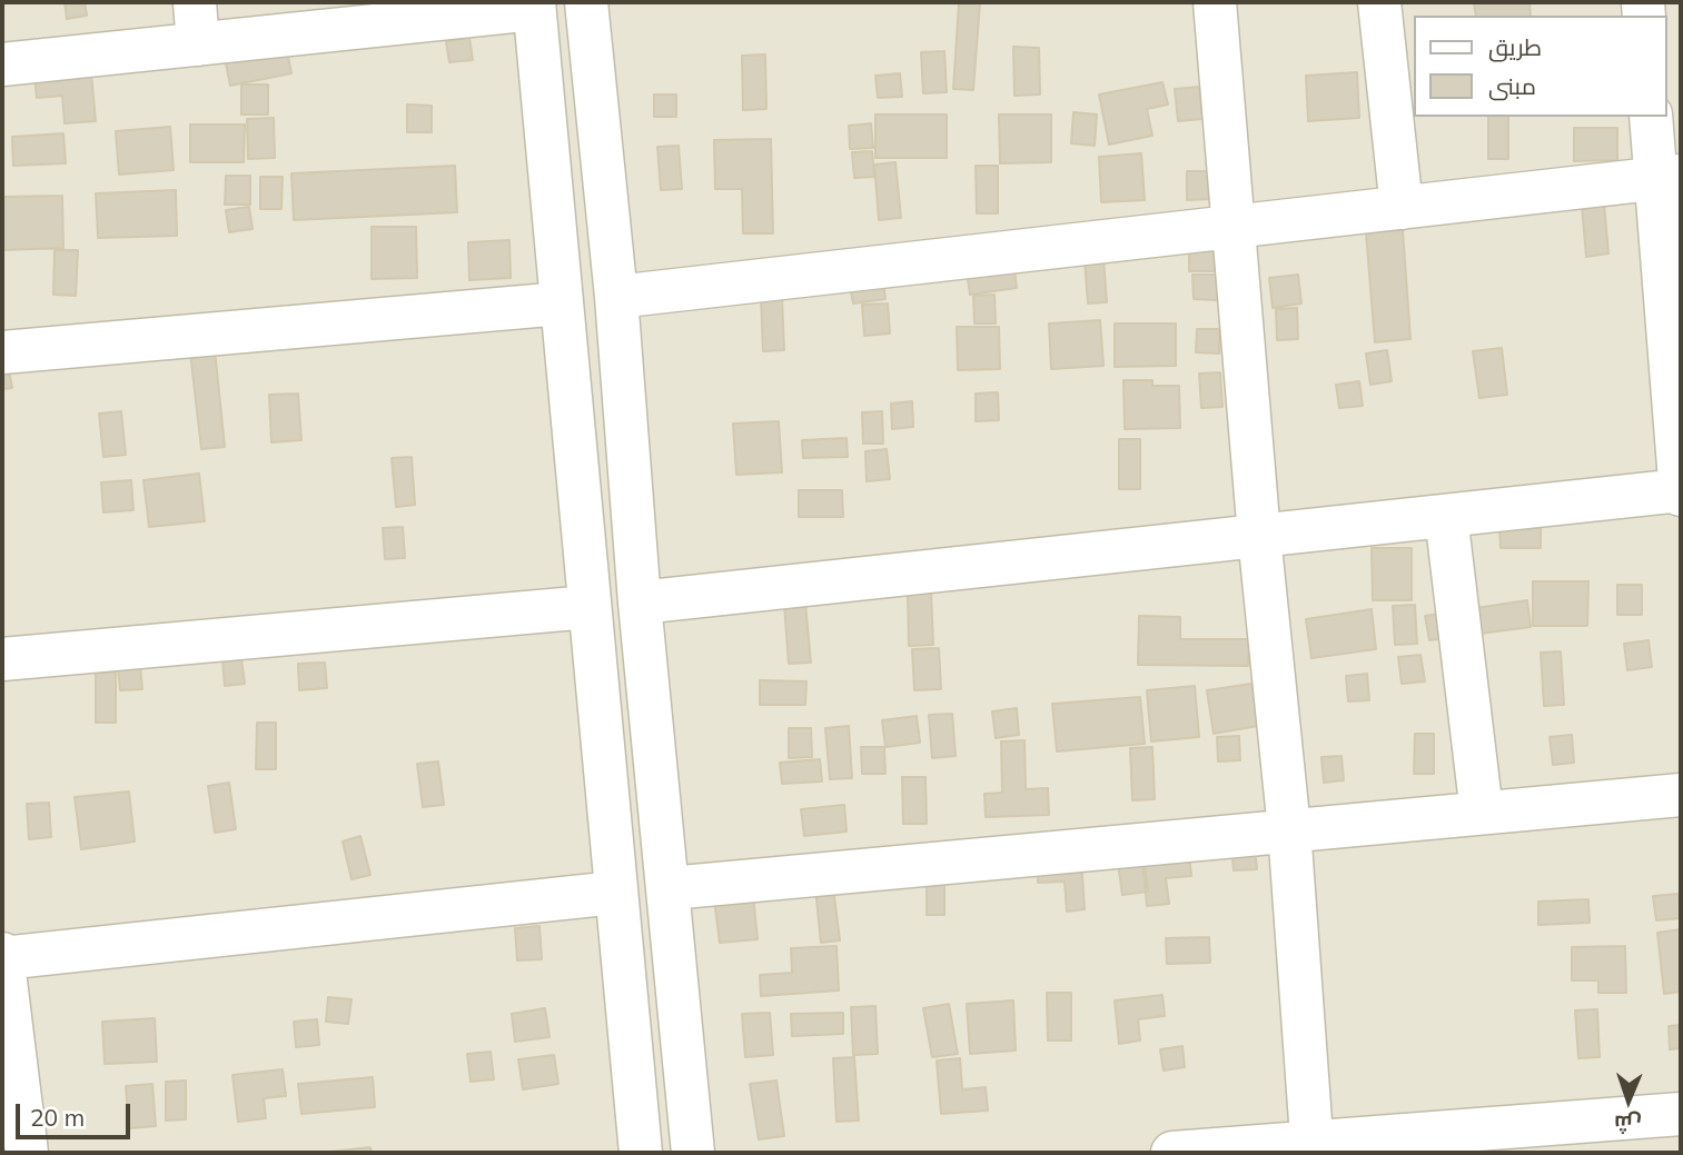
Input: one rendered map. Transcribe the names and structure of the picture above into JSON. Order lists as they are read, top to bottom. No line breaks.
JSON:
{"legend":["طريق","مبنى"],"scale_bar":"20 m","north":"bottom"}
